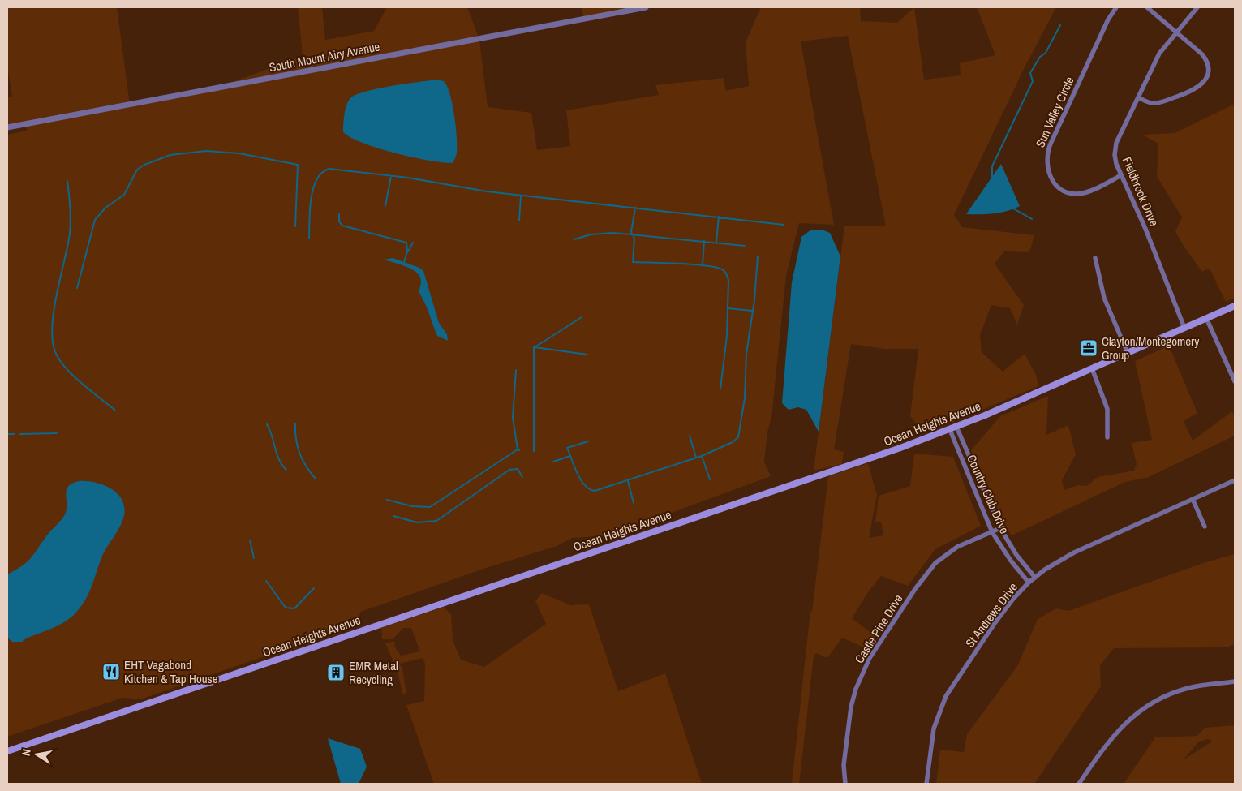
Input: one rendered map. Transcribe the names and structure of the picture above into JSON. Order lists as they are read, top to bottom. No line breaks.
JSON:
{"streets":{"main road":["Ocean Heights Avenue"],"street":["South Mount Airy Avenue","Sun Valley Circle","Fieldbrook Drive","Country Club Drive","St Andrews Drive","Castle Pine Drive"]},"crossings":[["Sun Valley Circle","Fieldbrook Drive"],["Fieldbrook Drive","Ocean Heights Avenue"],["Ocean Heights Avenue","Country Club Drive"],["Country Club Drive","St Andrews Drive"],["Country Club Drive","Castle Pine Drive"]],"places":{"office":["Clayton/Montegomery Group"],"restaurant":["EHT Vagabond Kitchen & Tap House"],"building":["EMR Metal Recycling"]},"north":"left"}
